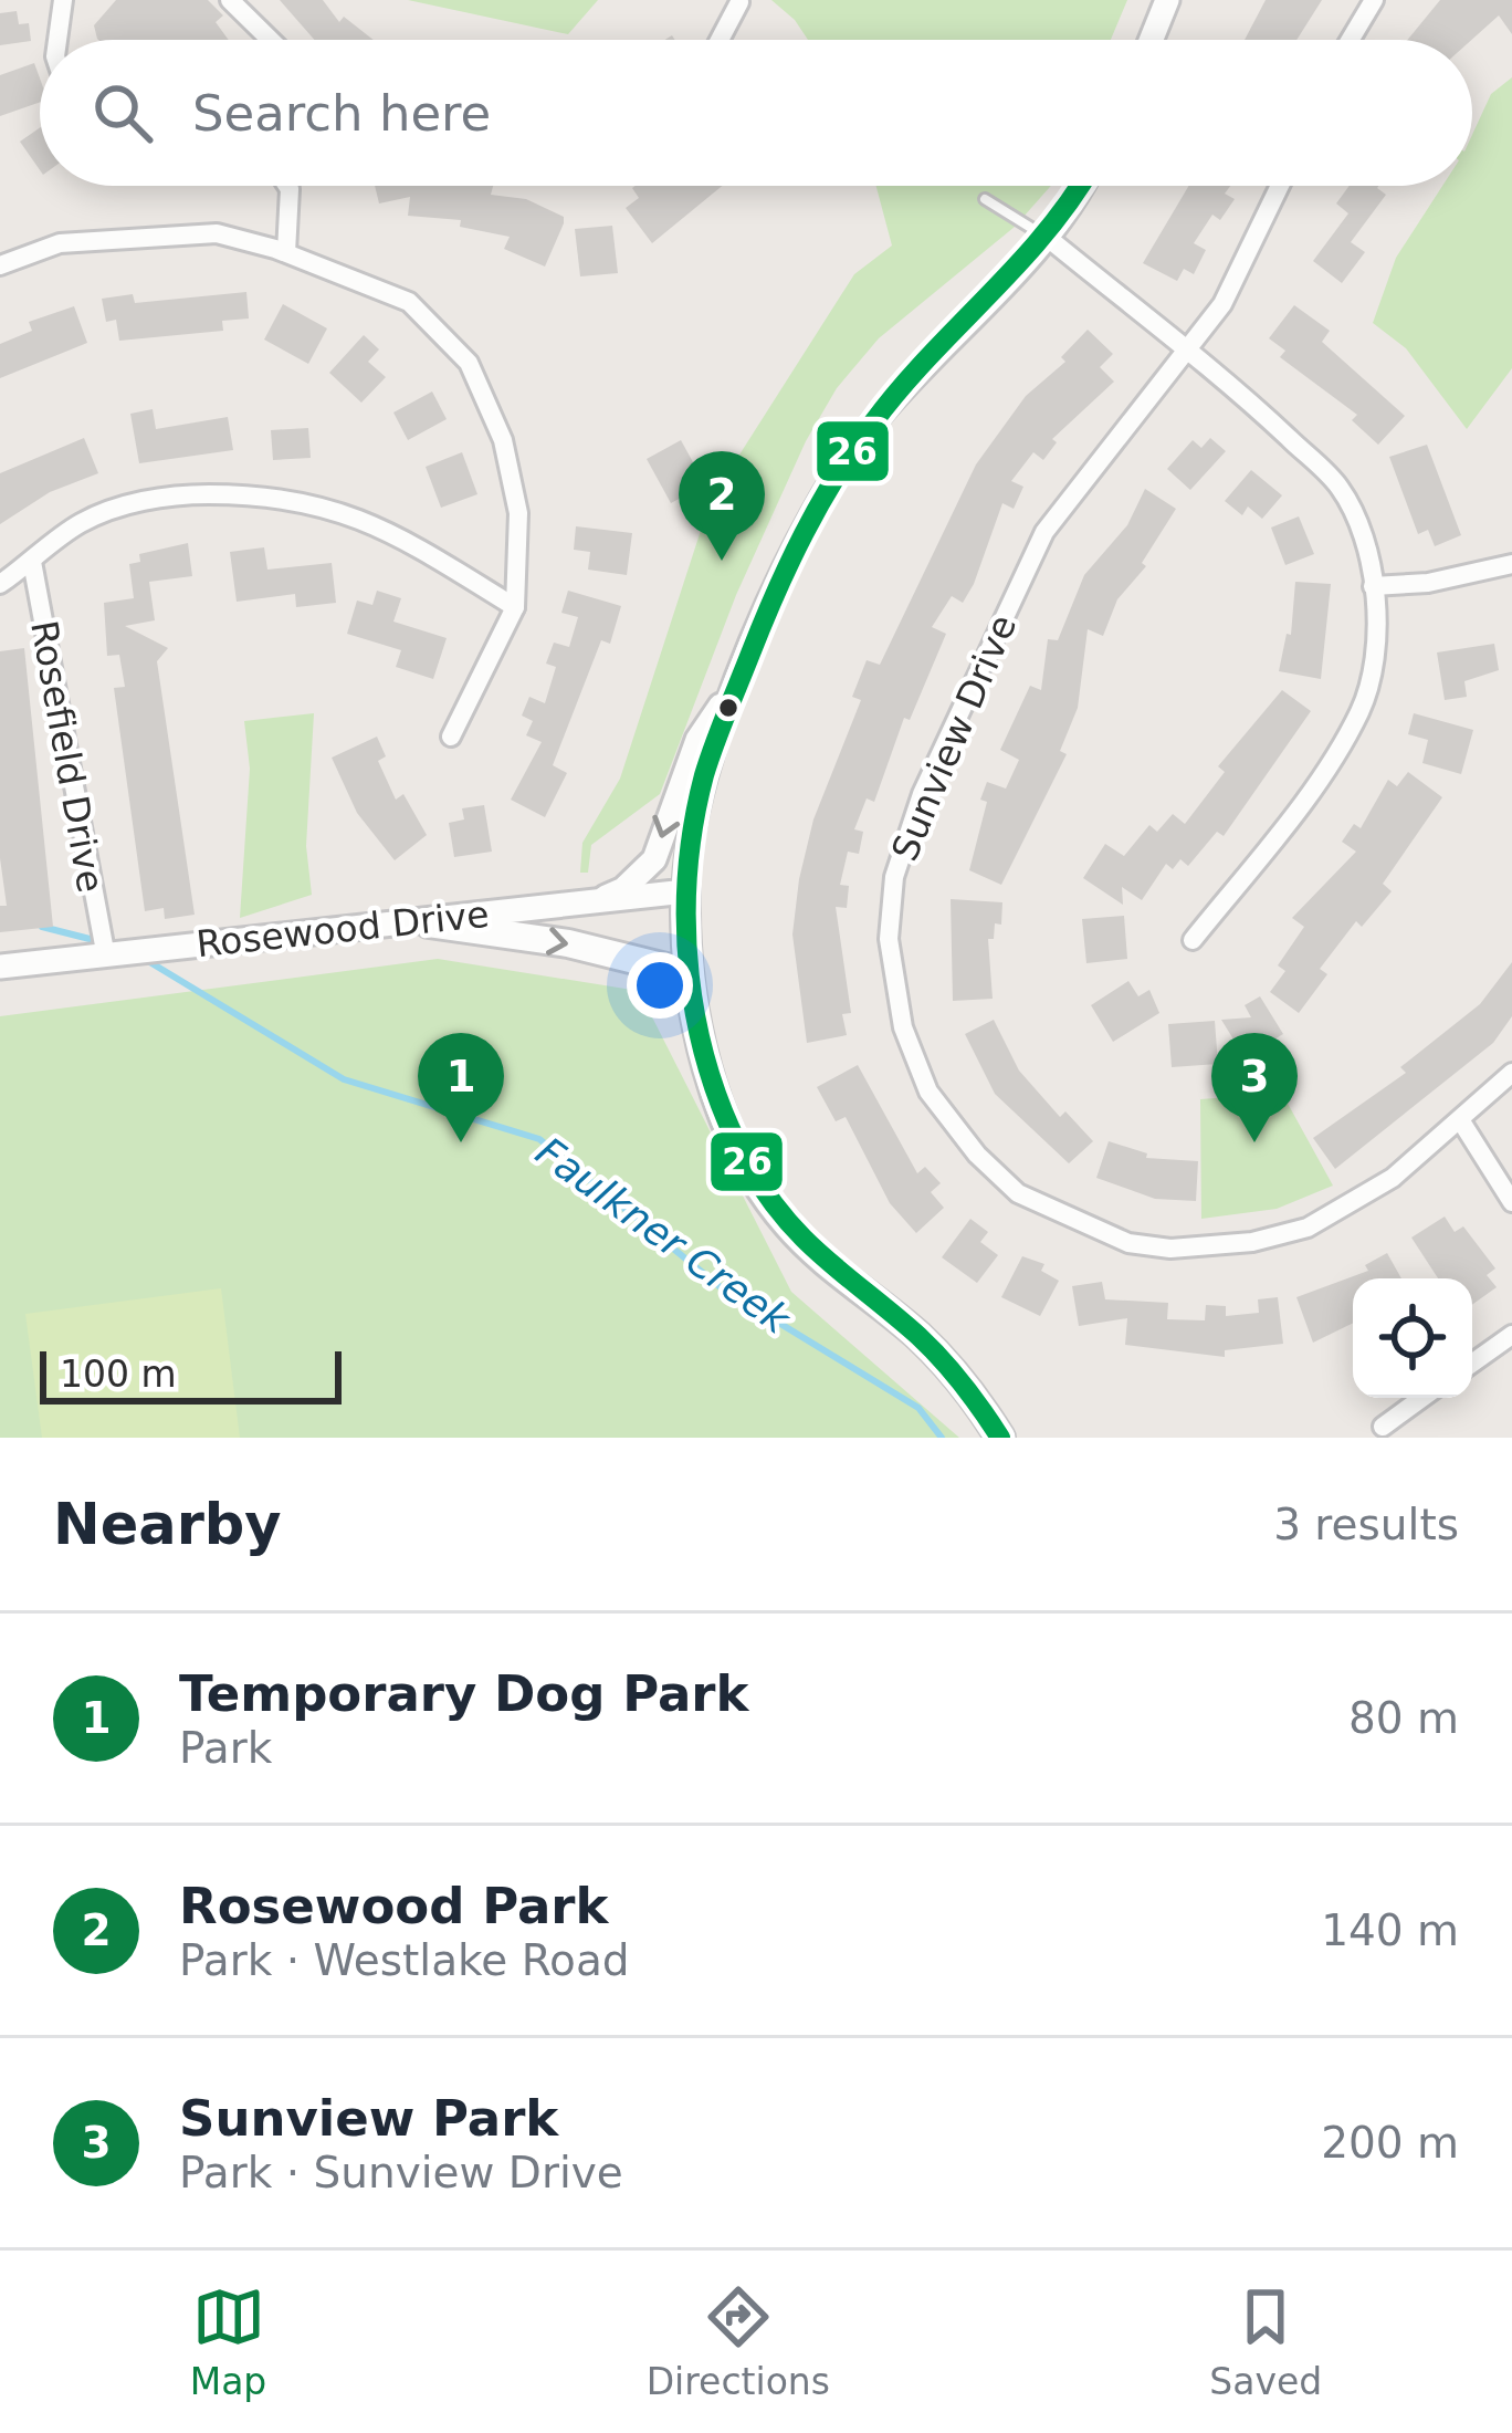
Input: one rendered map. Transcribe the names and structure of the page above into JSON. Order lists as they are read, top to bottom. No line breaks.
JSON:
{"streets":{"street":["Sunview Drive","Rosefield Drive","Rosewood Drive"]},"crossings":[["Rosefield Drive","Rosewood Drive"]],"water":["Faulkner Creek"],"lines":["transit line 26"],"scale_bar":"100 m","page":{"search":"Search here","pins":["2","1","3"],"scale":"100 m","heading":["Nearby","3 results"],"list":[{"mark":"1","name":"Temporary Dog Park","note":"Park","value":"80 m"},{"mark":"2","name":"Rosewood Park","note":"Park · Westlake Road","value":"140 m"},{"mark":"3","name":"Sunview Park","note":"Park · Sunview Drive","value":"200 m"}],"nav":["Map","Directions","Saved"]}}
